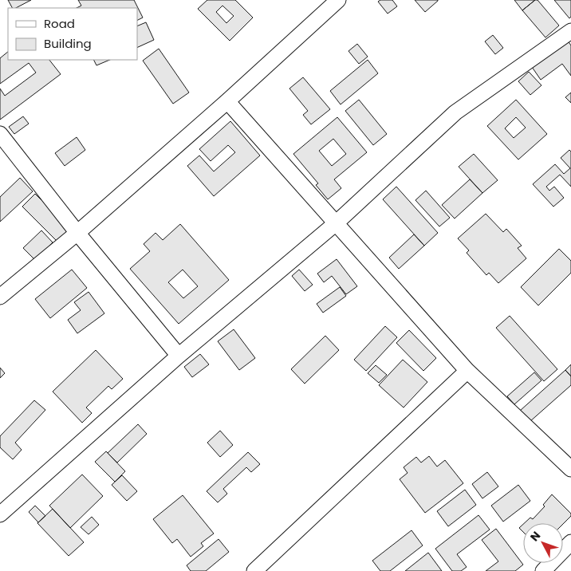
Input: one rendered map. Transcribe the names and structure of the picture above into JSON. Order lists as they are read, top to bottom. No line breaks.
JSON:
{"legend":["Road","Building"],"north":"top left"}
